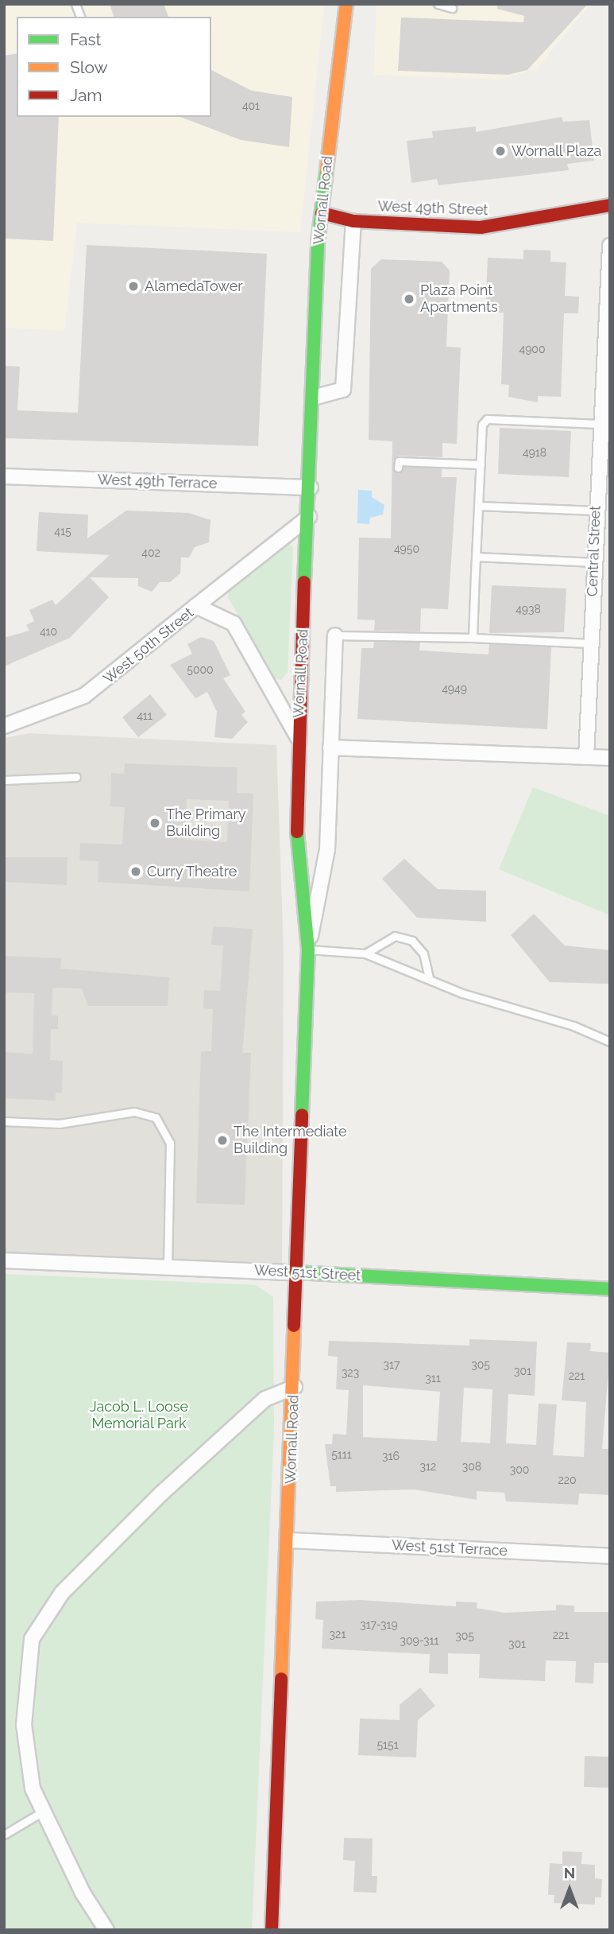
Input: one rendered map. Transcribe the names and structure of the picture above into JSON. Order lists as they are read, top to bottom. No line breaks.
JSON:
{"streets":{"main road":["Wornall Road","West 49th Street","West 51st Street"],"street":["West 49th Terrace","Central Street","West 50th Street","West 51st Terrace"]},"crossings":[["Wornall Road","West 49th Street"],["Wornall Road","West 49th Terrace"],["Wornall Road","West 50th Street"],["Wornall Road","West 51st Street"],["Wornall Road","West 51st Terrace"]],"parks":["Jacob L. Loose Memorial Park"],"places":["Wornall Plaza","AlamedaTower","Plaza Point Apartments","The Primary Building","Curry Theatre","The Intermediate Building"],"house_numbers":["401","4900","4918","415","4950","402","4938","410","5000","4949","411","317","305","301","323","221","311","5111","316","312","308","300","220","317-319","321","221","305","309-311","301","5151"],"legend":["Fast","Slow","Jam"],"north":"top"}
